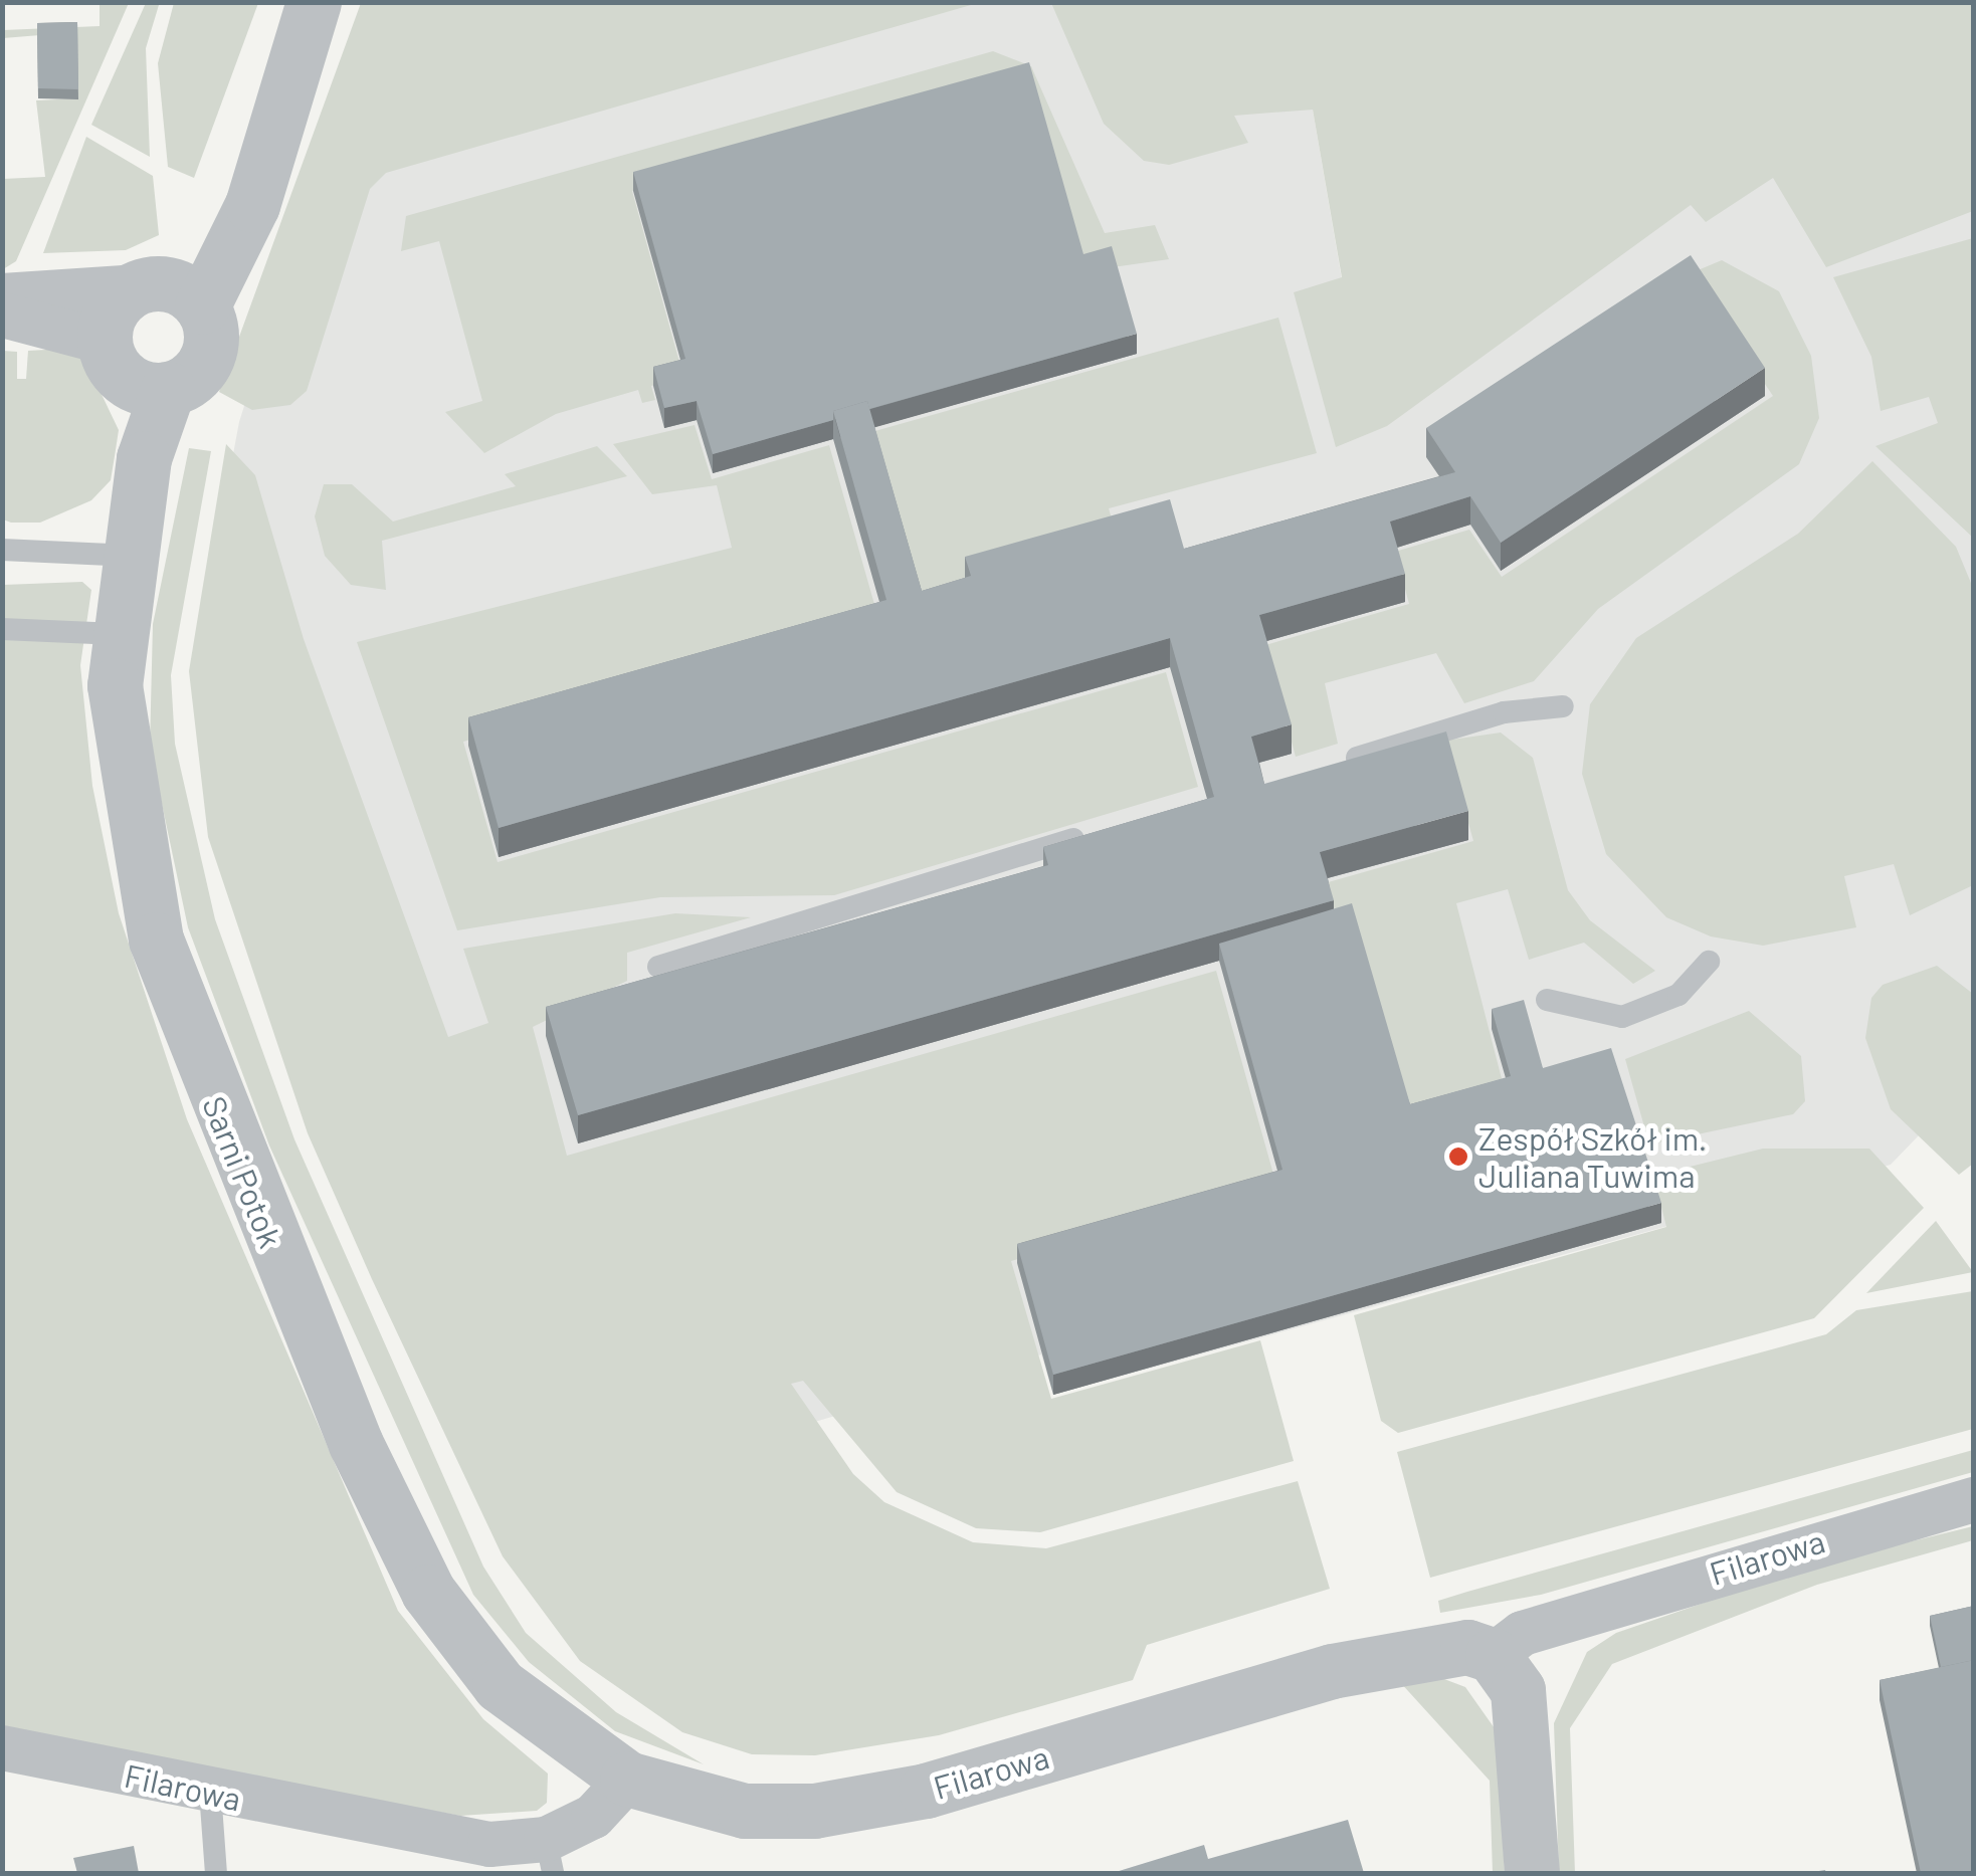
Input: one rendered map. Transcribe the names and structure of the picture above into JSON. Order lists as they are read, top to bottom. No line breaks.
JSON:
{"streets":{"street":["Sarni Potok","Filarowa"]},"crossings":[["Sarni Potok","Filarowa"]],"places":["Zespół Szkół im. Juliana Tuwima"]}
